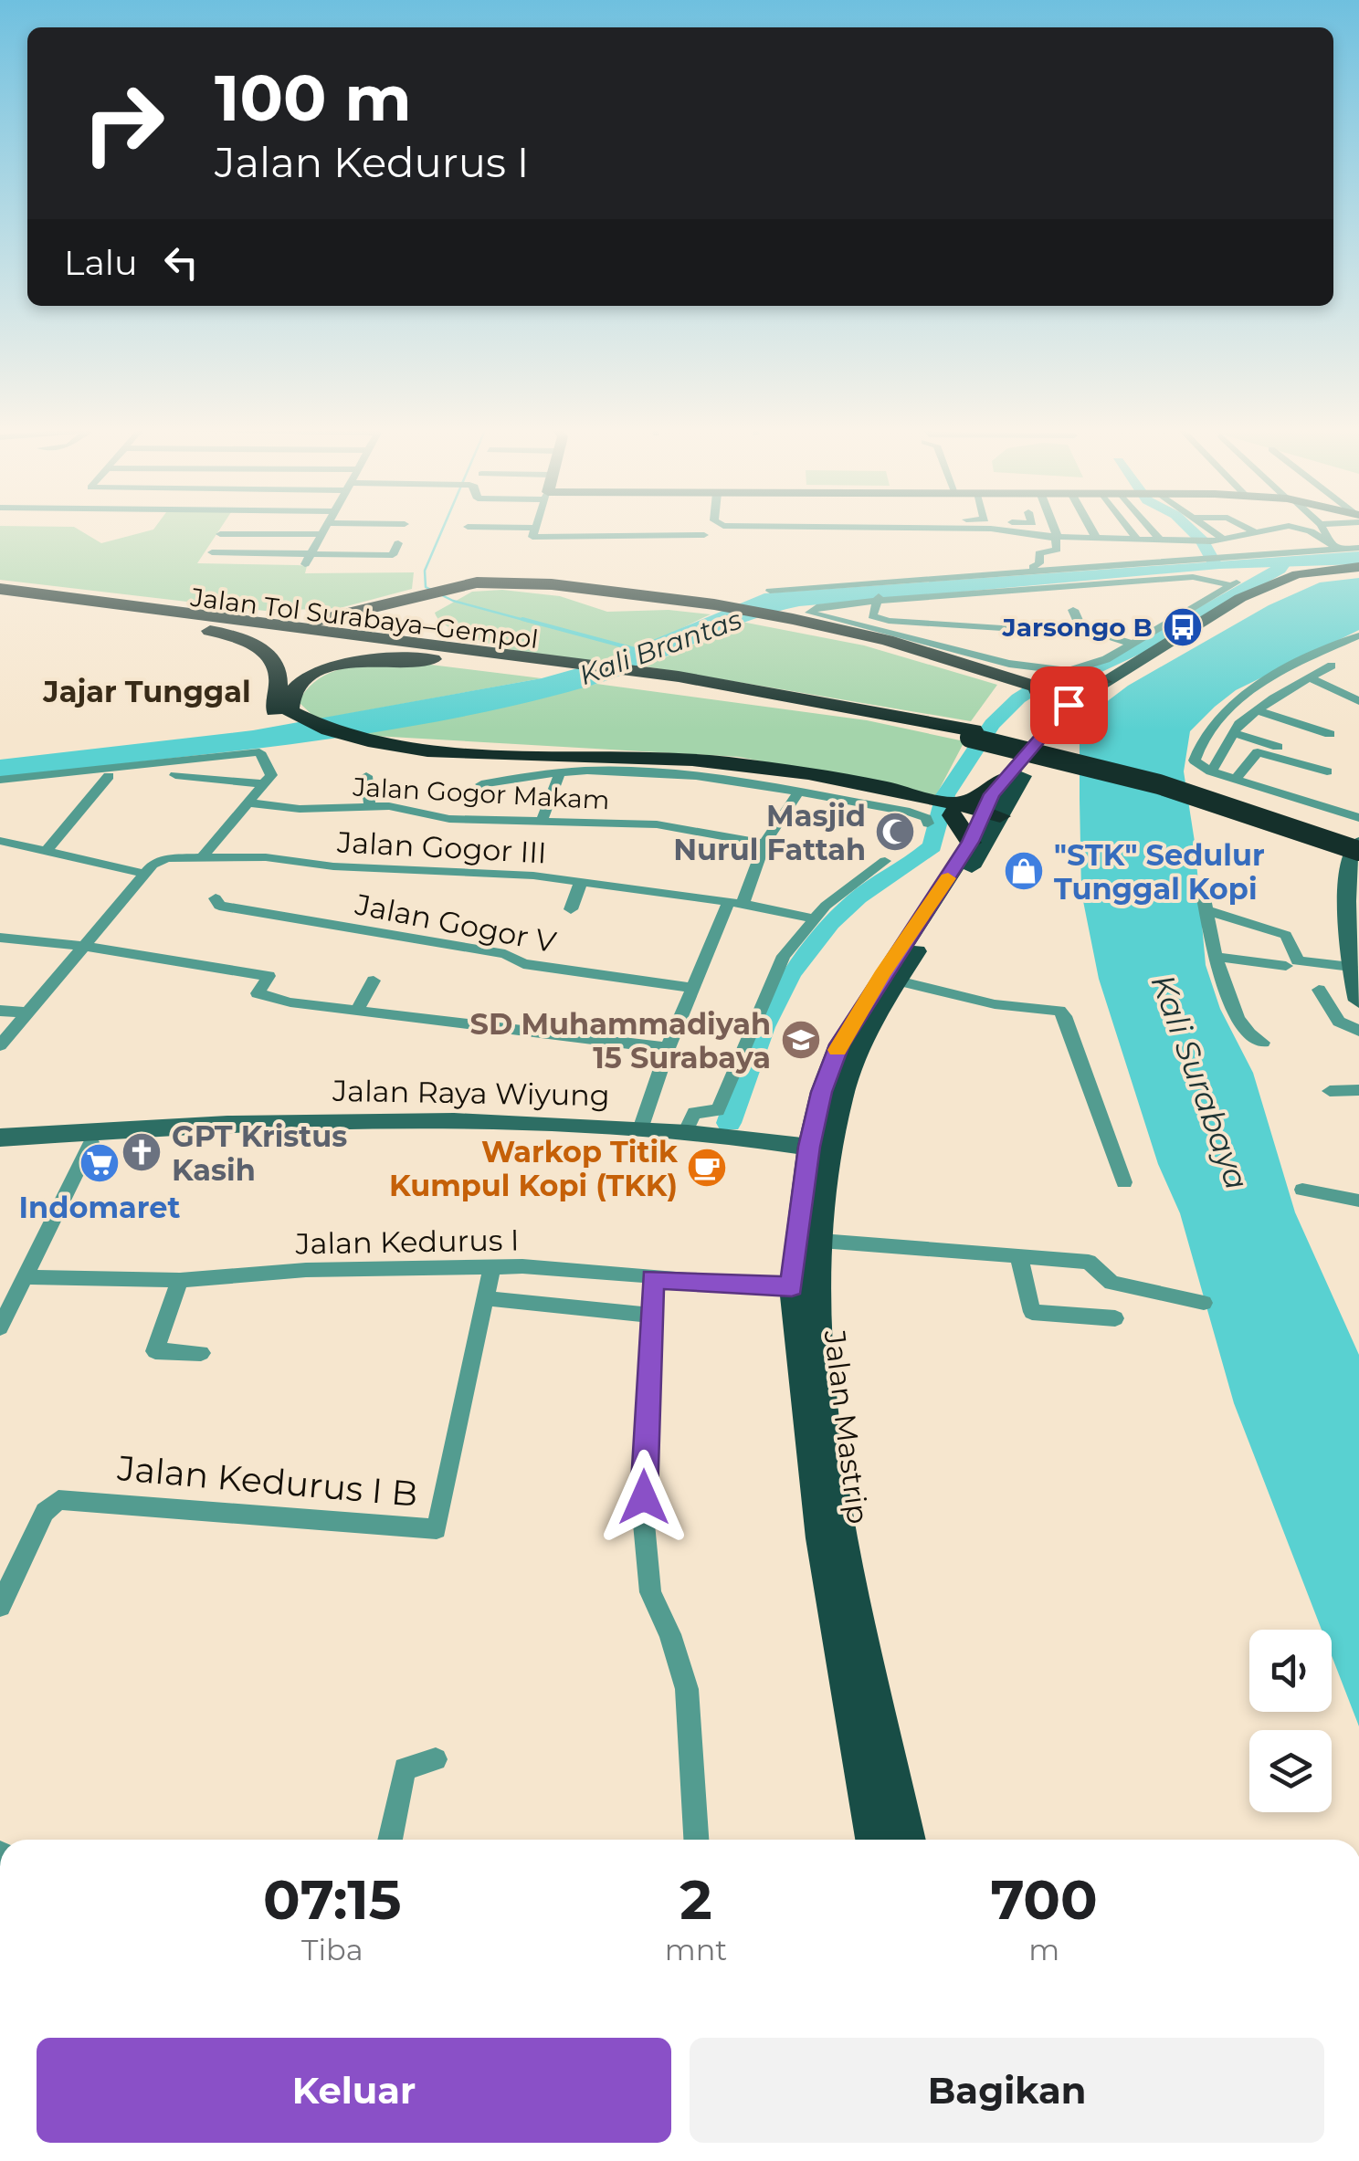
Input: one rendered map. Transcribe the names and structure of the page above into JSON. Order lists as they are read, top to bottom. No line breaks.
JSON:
{"streets":{"highway":["Jalan Tol Surabaya–Gempol"],"main road":["Jalan Raya Wiyung","Jalan Mastrip"],"street":["Jalan Gogor Makam","Jalan Gogor III","Jalan Gogor V","Jalan Kedurus I","Jalan Kedurus I B"]},"crossings":[["Jalan Raya Wiyung","Jalan Mastrip"],["Jalan Kedurus I","Jalan Mastrip"],["Jalan Kedurus I","Jalan Kedurus I B"]],"districts":["Jajar Tunggal"],"water":["Kali Brantas","Kali Surabaya"],"places":{"bus stop":["Jarsongo B"],"mosque":["Masjid Nurul Fattah"],"shop":["\"STK\" Sedulur Tunggal Kopi"],"school or university":["SD Muhammadiyah 15 Surabaya"],"church":["GPT Kristus Kasih"],"supermarket":["Indomaret"],"cafe":["Warkop Titik Kumpul Kopi (TKK)"]},"page":{"turn":["100 m","Jalan Kedurus I"],"then":"Lalu","eta":["07:15","Tiba","2","mnt","700","m"],"buttons":["Keluar","Bagikan"]}}
